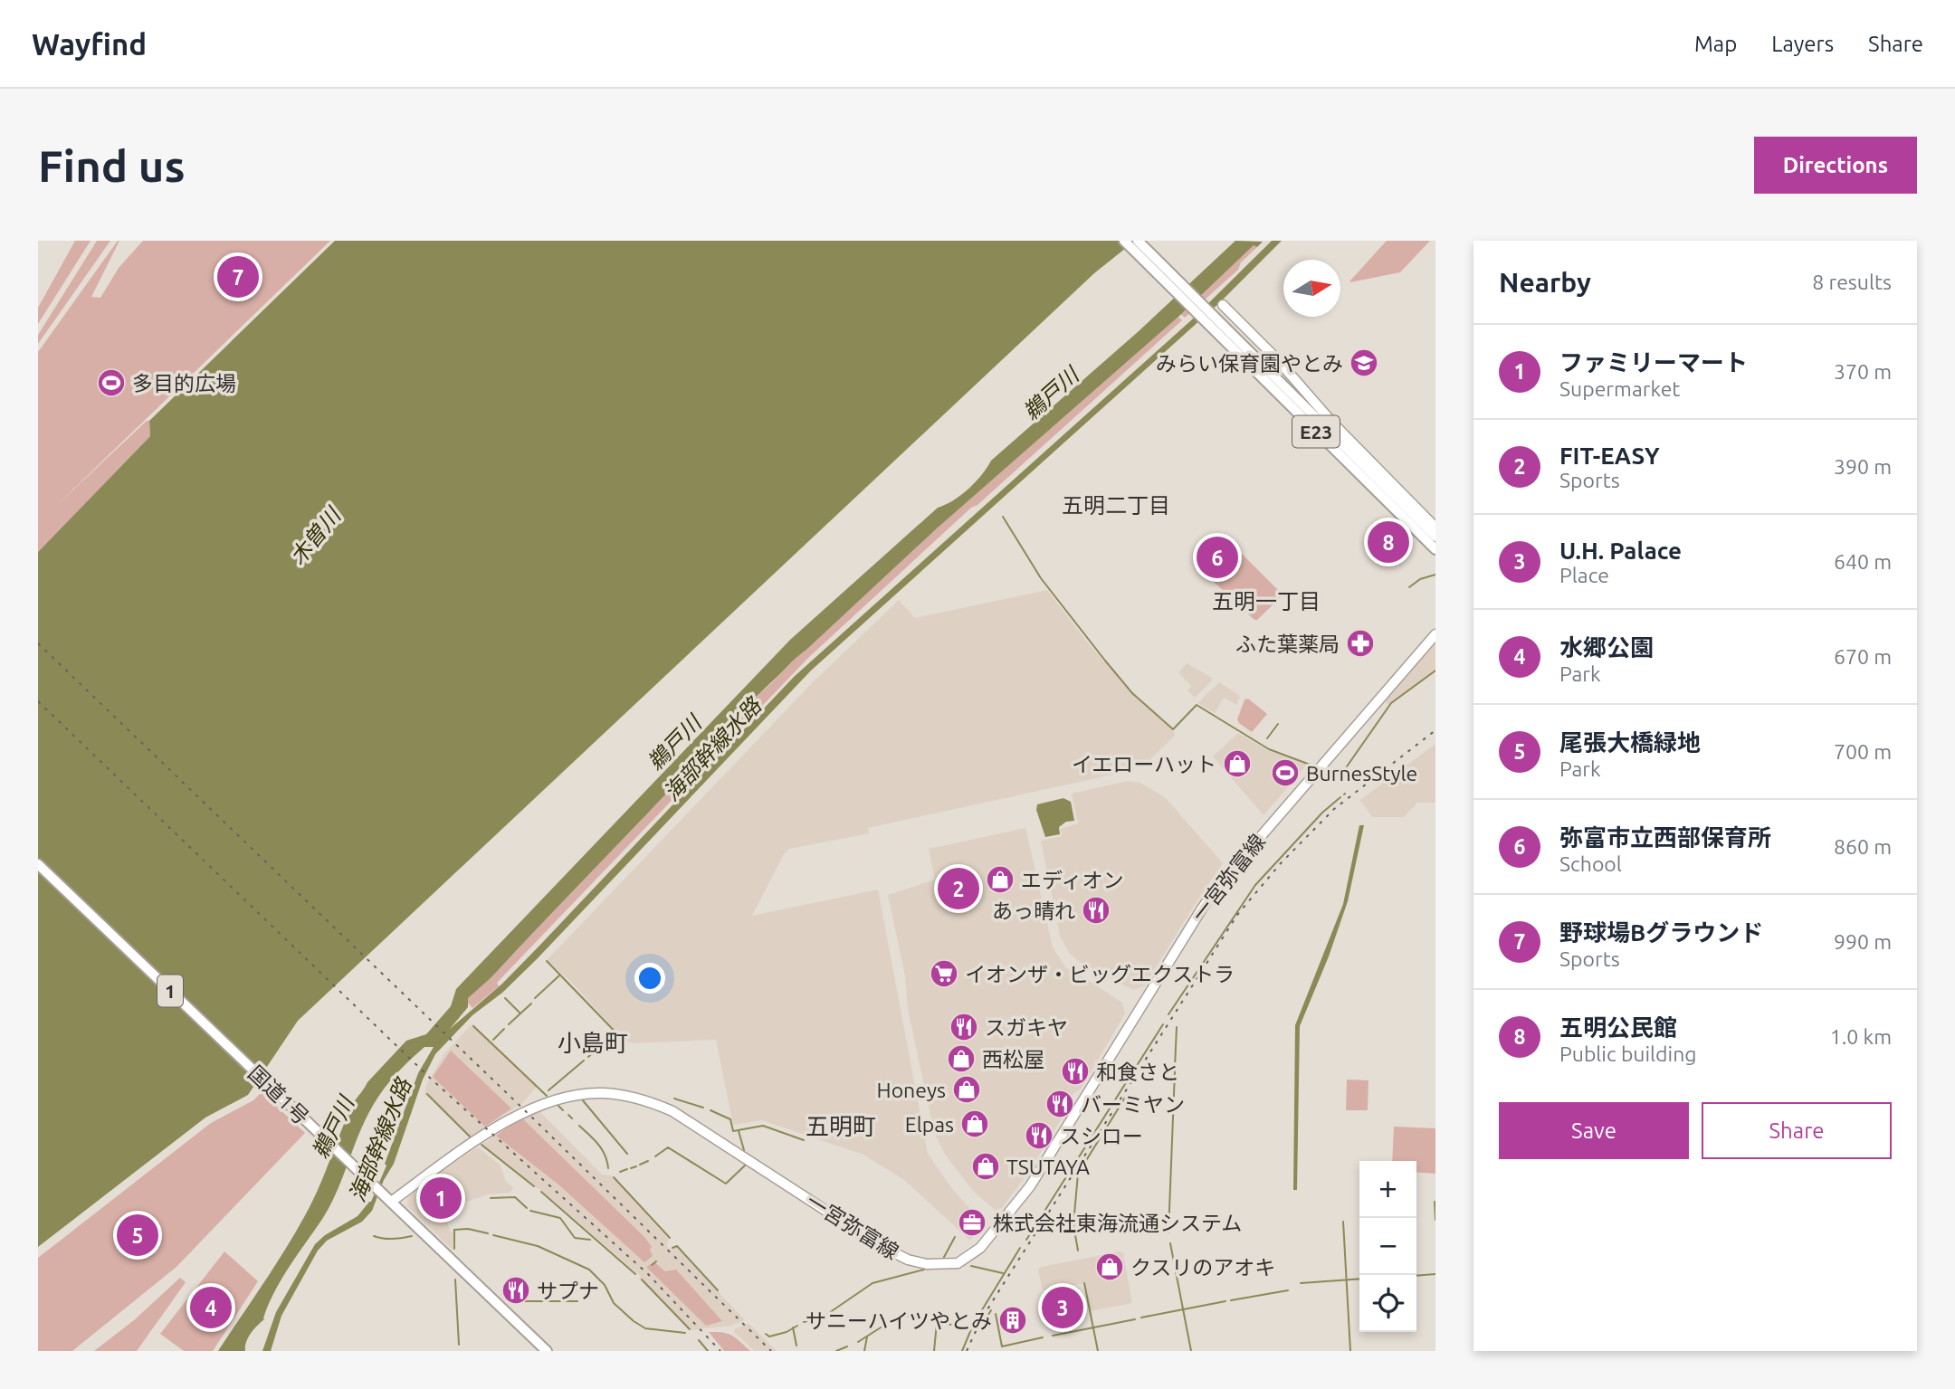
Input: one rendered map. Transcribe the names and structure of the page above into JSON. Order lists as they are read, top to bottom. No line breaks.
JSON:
{"streets":{"highway":["E23","1","国道1号"],"main road":["一宮弥富線"]},"crossings":[["一宮弥富線","国道1号"]],"districts":["五明二丁目","五明一丁目","小島町","五明町"],"water":["鵜戸川","木曽川","海部幹線水路"],"places":{"school or university":["みらい保育園やとみ"],"sports":["多目的広場","BurnesStyle"],"pharmacy":["ふた葉薬局"],"shop":["イエローハット","エディオン","西松屋","Honeys","Elpas","TSUTAYA","クスリのアオキ"],"restaurant":["あっ晴れ","スガキヤ","和食さと","バーミヤン","スシロー","サプナ"],"supermarket":["イオンザ・ビッグエクストラ"],"office":["株式会社東海流通システム"],"building":["サニーハイツやとみ"]},"north":"right","page":{"header":"Wayfind","nav":["Map","Layers","Share"],"buttons":["Directions",["Save","Share"]],"title":"Find us","heading":["Nearby","8 results"],"pins":["7","8","6","2","1","5","3","4"],"list":[{"mark":"1","name":"ファミリーマート","note":"Supermarket","value":"370 m"},{"mark":"2","name":"FIT-EASY","note":"Sports","value":"390 m"},{"mark":"3","name":"U.H. Palace","note":"Place","value":"640 m"},{"mark":"4","name":"水郷公園","note":"Park","value":"670 m"},{"mark":"5","name":"尾張大橋緑地","note":"Park","value":"700 m"},{"mark":"6","name":"弥富市立西部保育所","note":"School","value":"860 m"},{"mark":"7","name":"野球場Bグラウンド","note":"Sports","value":"990 m"},{"mark":"8","name":"五明公民館","note":"Public building","value":"1.0 km"}],"map_buttons":["+","−"]}}
